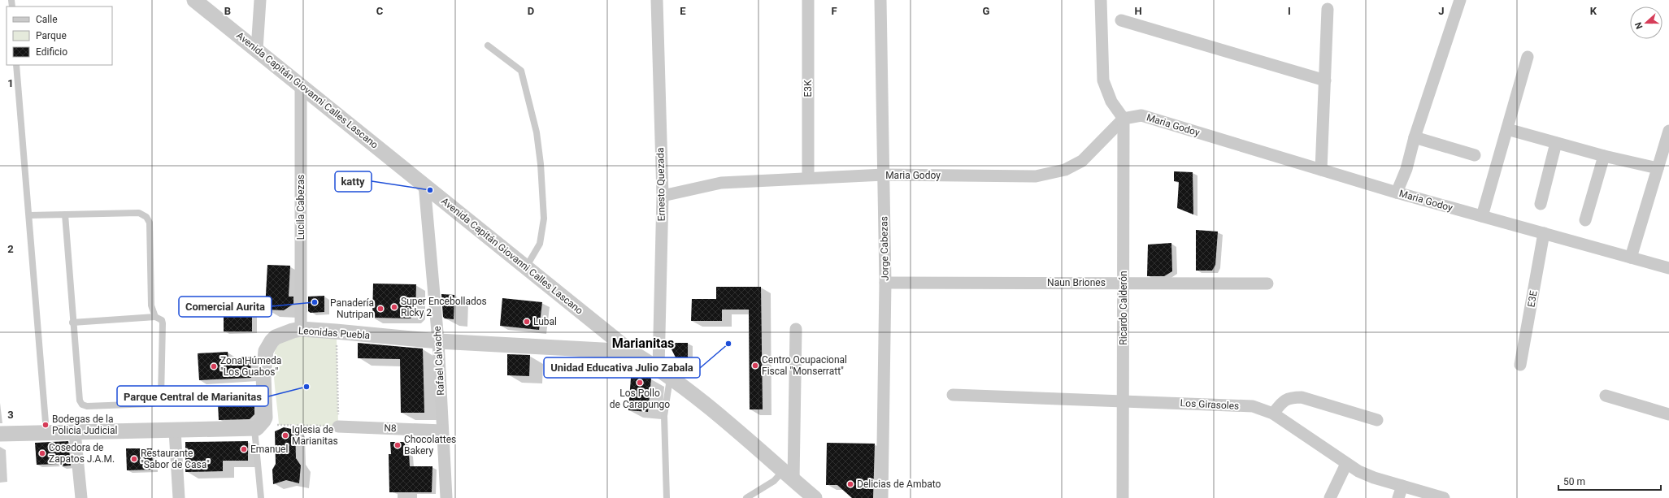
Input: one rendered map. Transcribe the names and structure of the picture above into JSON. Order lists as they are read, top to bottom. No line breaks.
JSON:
{"streets":{"street":["E3K","Avenida Capitán Giovanni Calles Lascano","Maria Godoy","Ernesto Quezada","Lucila Cabezas","Jorge Cabezas","Naun Briones","E3E","Ricardo Calderón","Leonidas Puebla","Rafael Calvache","Los Girasoles","N8"]},"crossings":[["E3K","Maria Godoy"],["Avenida Capitán Giovanni Calles Lascano","Ernesto Quezada"],["Avenida Capitán Giovanni Calles Lascano","Lucila Cabezas"],["Avenida Capitán Giovanni Calles Lascano","Leonidas Puebla"],["Avenida Capitán Giovanni Calles Lascano","Rafael Calvache"],["Maria Godoy","Ernesto Quezada"],["Maria Godoy","Jorge Cabezas"],["Maria Godoy","E3E"],["Maria Godoy","Ricardo Calderón"],["Lucila Cabezas","Leonidas Puebla"],["Jorge Cabezas","Naun Briones"],["Naun Briones","Ricardo Calderón"],["Ricardo Calderón","Los Girasoles"],["Leonidas Puebla","Rafael Calvache"],["Rafael Calvache","N8"]],"districts":["Marianitas"],"places":["katty","Comercial Aurita","Super Encebollados Ricky 2","Panadería Nutripan","Lubal","Unidad Educativa Julio Zabala","Centro Ocupacional Fiscal \"Monserratt\"","Zona Húmeda \"Los Guabos\"","Los Pollo de Carapungo","Parque Central de Marianitas","Bodegas de la Policia Judicial","Iglesia de Marianitas","Chocolattes Bakery","Emanuel","Cosedora de Zapatos J.A.M.","Restaurante \"Sabor de Casa\"","Delicias de Ambato"],"legend":["Calle","Parque","Edificio"],"scale_bar":"50 m","north":"left","grid":{"columns":["B","C","D","E","F","G","H","I","J","K"],"rows":["1","2","3"]}}
